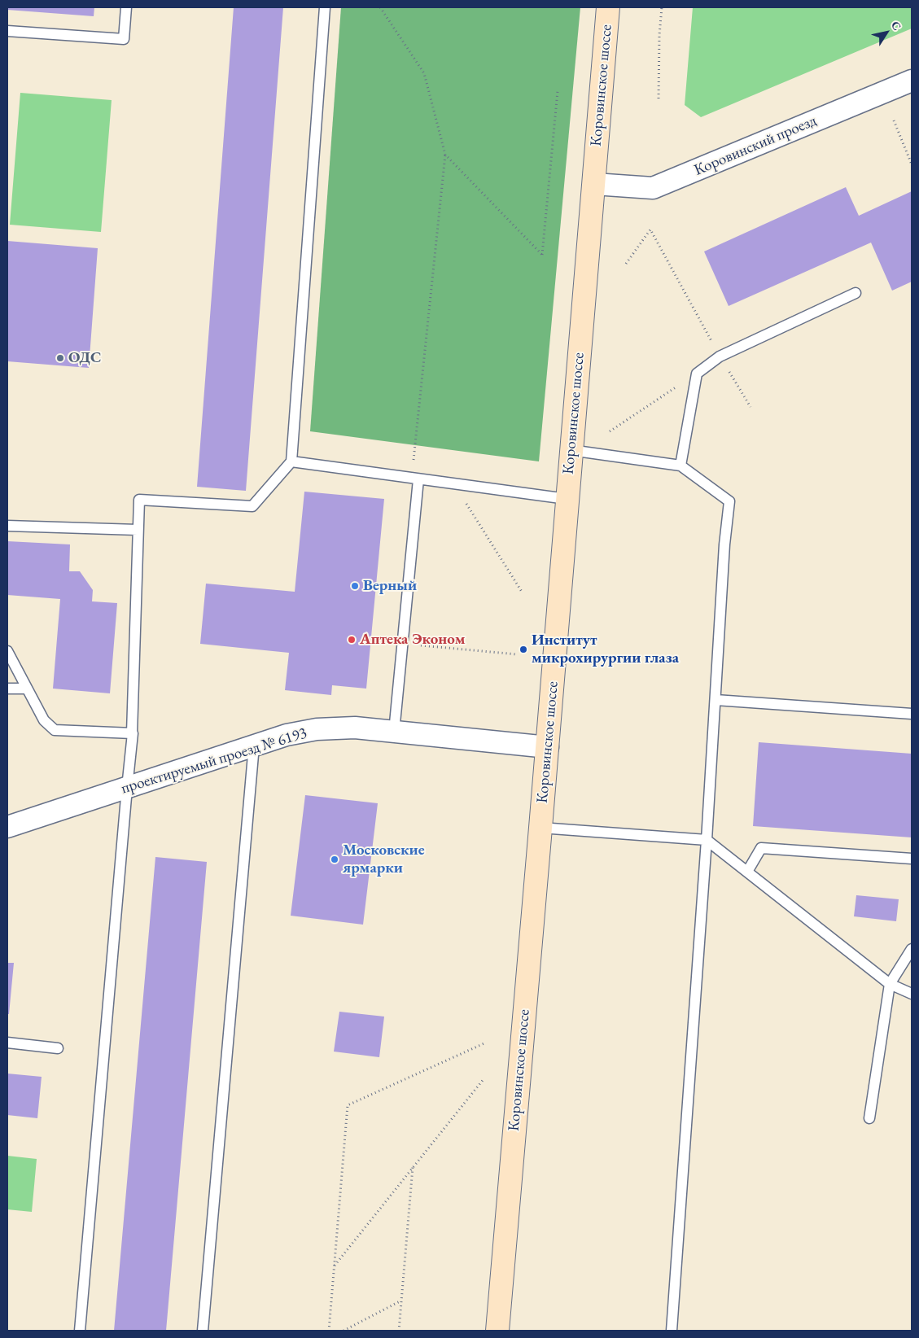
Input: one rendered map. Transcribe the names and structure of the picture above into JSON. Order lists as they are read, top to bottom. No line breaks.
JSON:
{"streets":{"main road":["Коровинское шоссе"],"street":["Коровинский проезд","проектируемый проезд № 6193"]},"crossings":[["Коровинское шоссе","Коровинский проезд"],["Коровинское шоссе","проектируемый проезд № 6193"]],"places":["ОДС","Верный","Аптека Эконом","Институт микрохирургии глаза","Московские ярмарки"],"north":"top right"}
